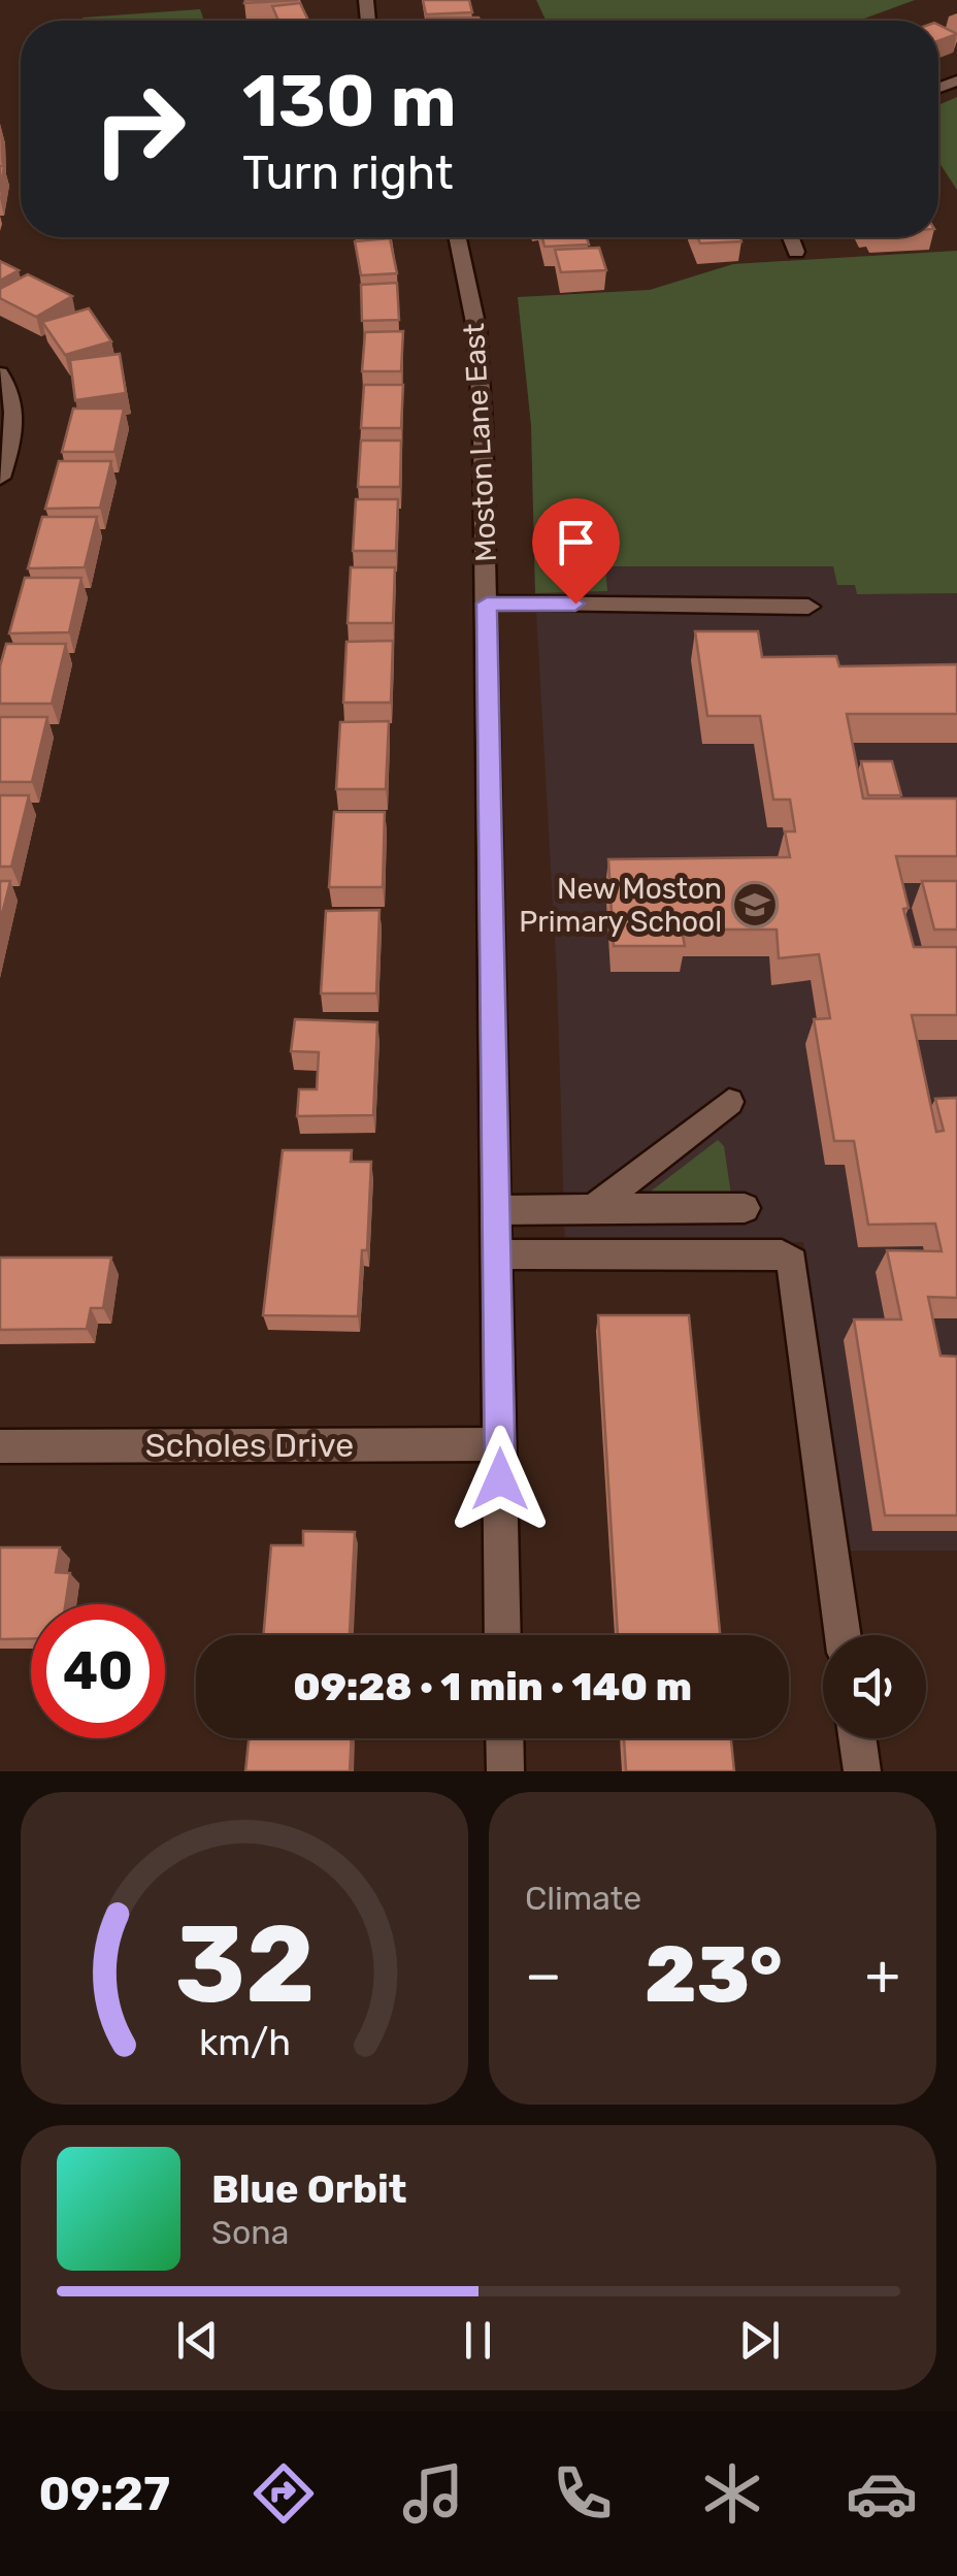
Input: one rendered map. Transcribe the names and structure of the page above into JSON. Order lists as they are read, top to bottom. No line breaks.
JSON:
{"streets":{"street":["Moston Lane East","Scholes Drive"]},"crossings":[["Moston Lane East","Scholes Drive"]],"places":{"school or university":["New Moston Primary School"]},"page":{"turn":["130 m","Turn right"],"limit":"40","trip":"09:28 · 1 min · 140 m","tile":"Climate","heat":["−","23°","+"],"song":["Blue Orbit","Sona"],"tabs":"09:27","gauge":["32","km/h"]}}
